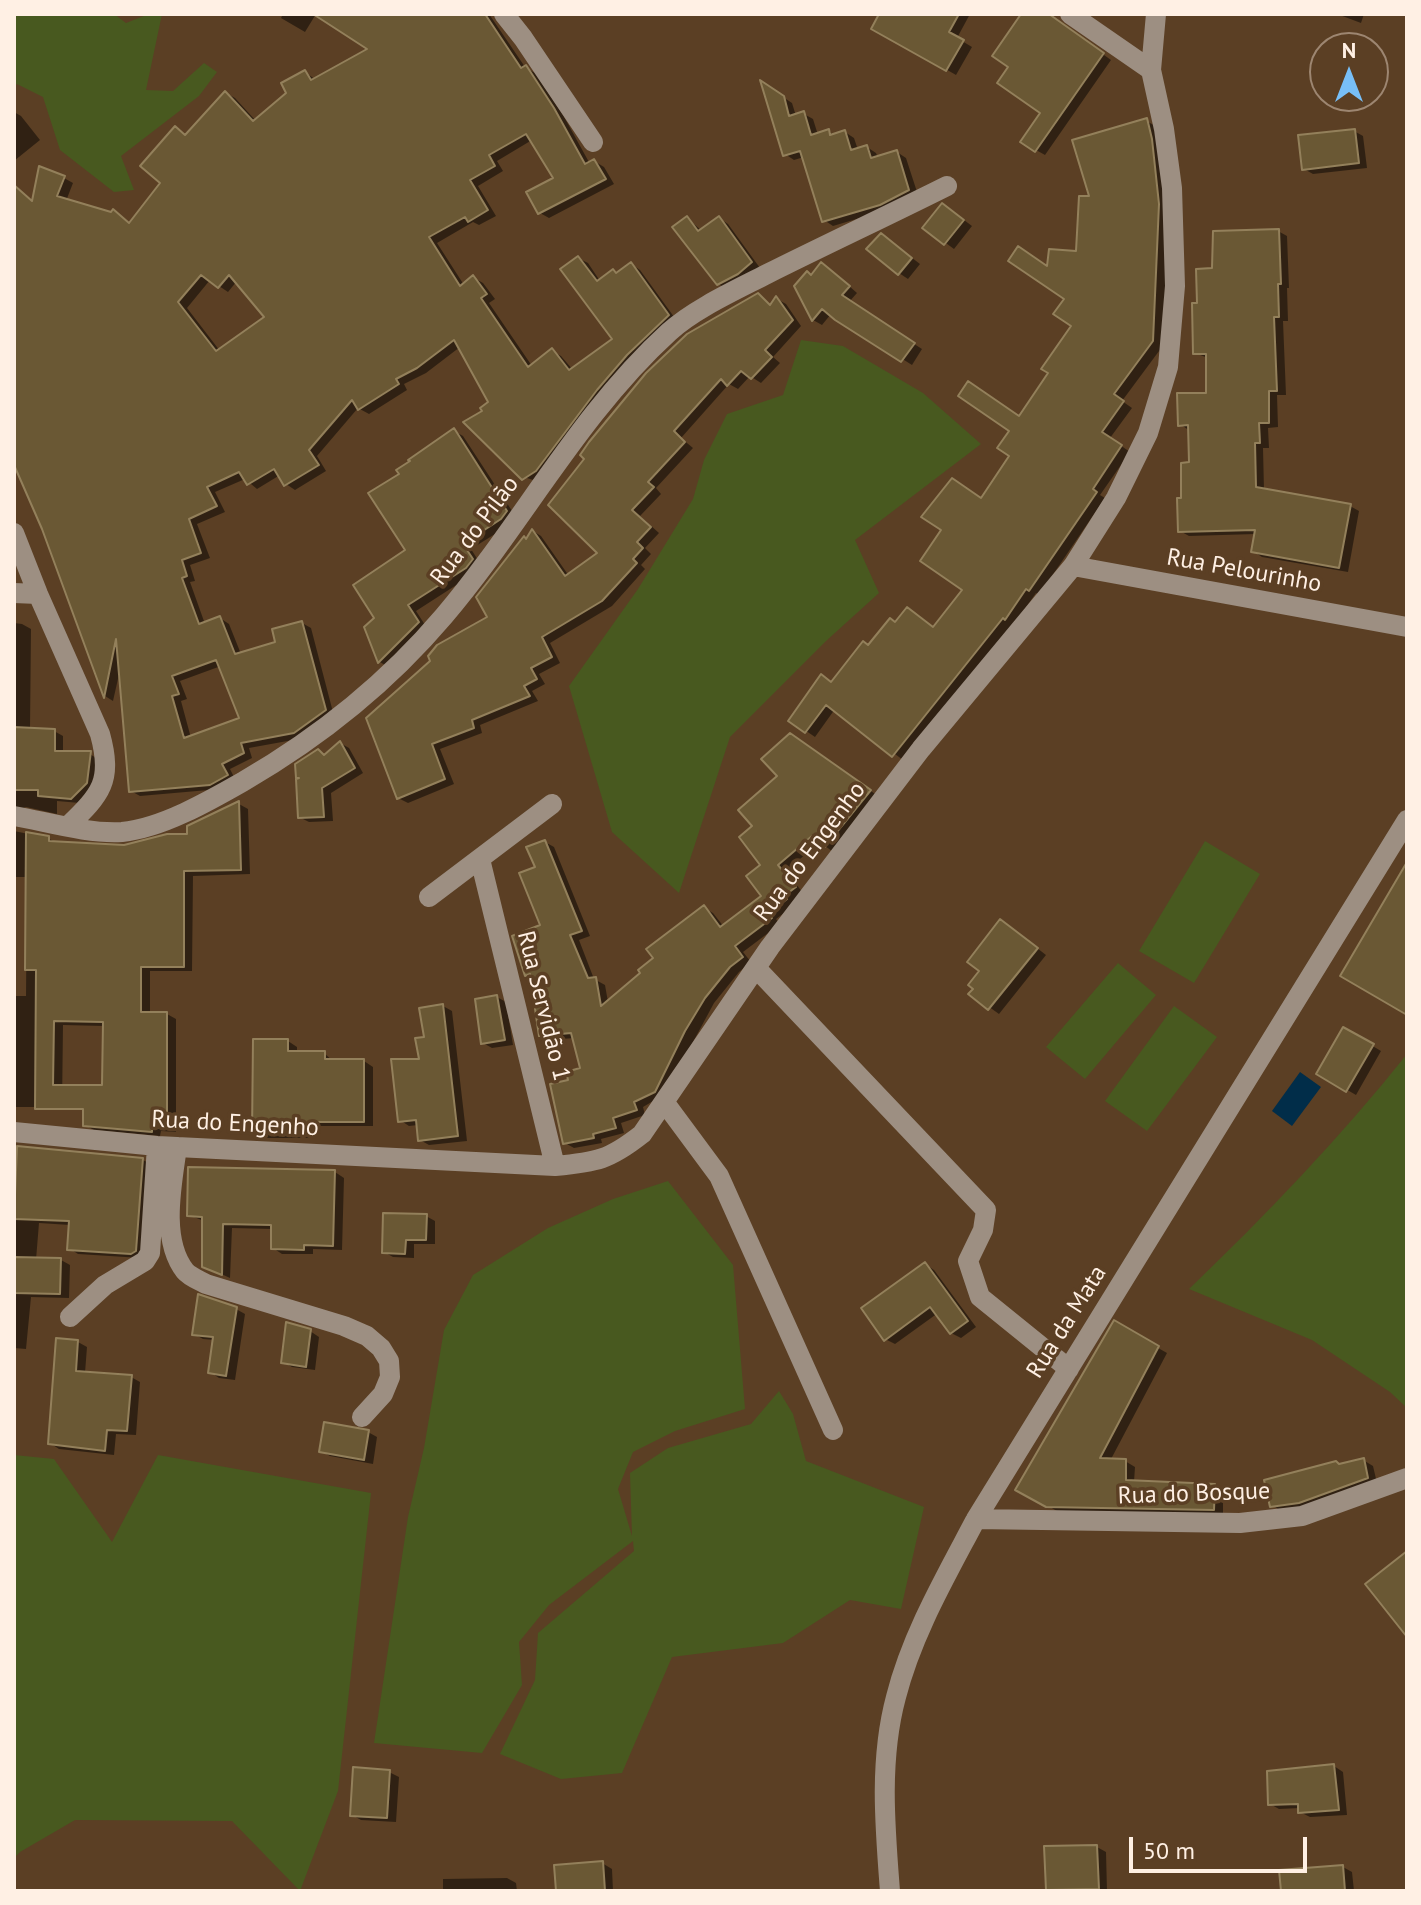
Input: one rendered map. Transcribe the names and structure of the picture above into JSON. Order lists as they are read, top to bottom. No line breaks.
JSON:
{"streets":{"street":["Rua do Pilão","Rua Pelourinho","Rua do Engenho","Rua Servidão 1","Rua da Mata","Rua do Bosque"]},"crossings":[["Rua Pelourinho","Rua do Engenho"],["Rua do Engenho","Rua Servidão 1"],["Rua da Mata","Rua do Bosque"]],"scale_bar":"50 m","north":"top"}
